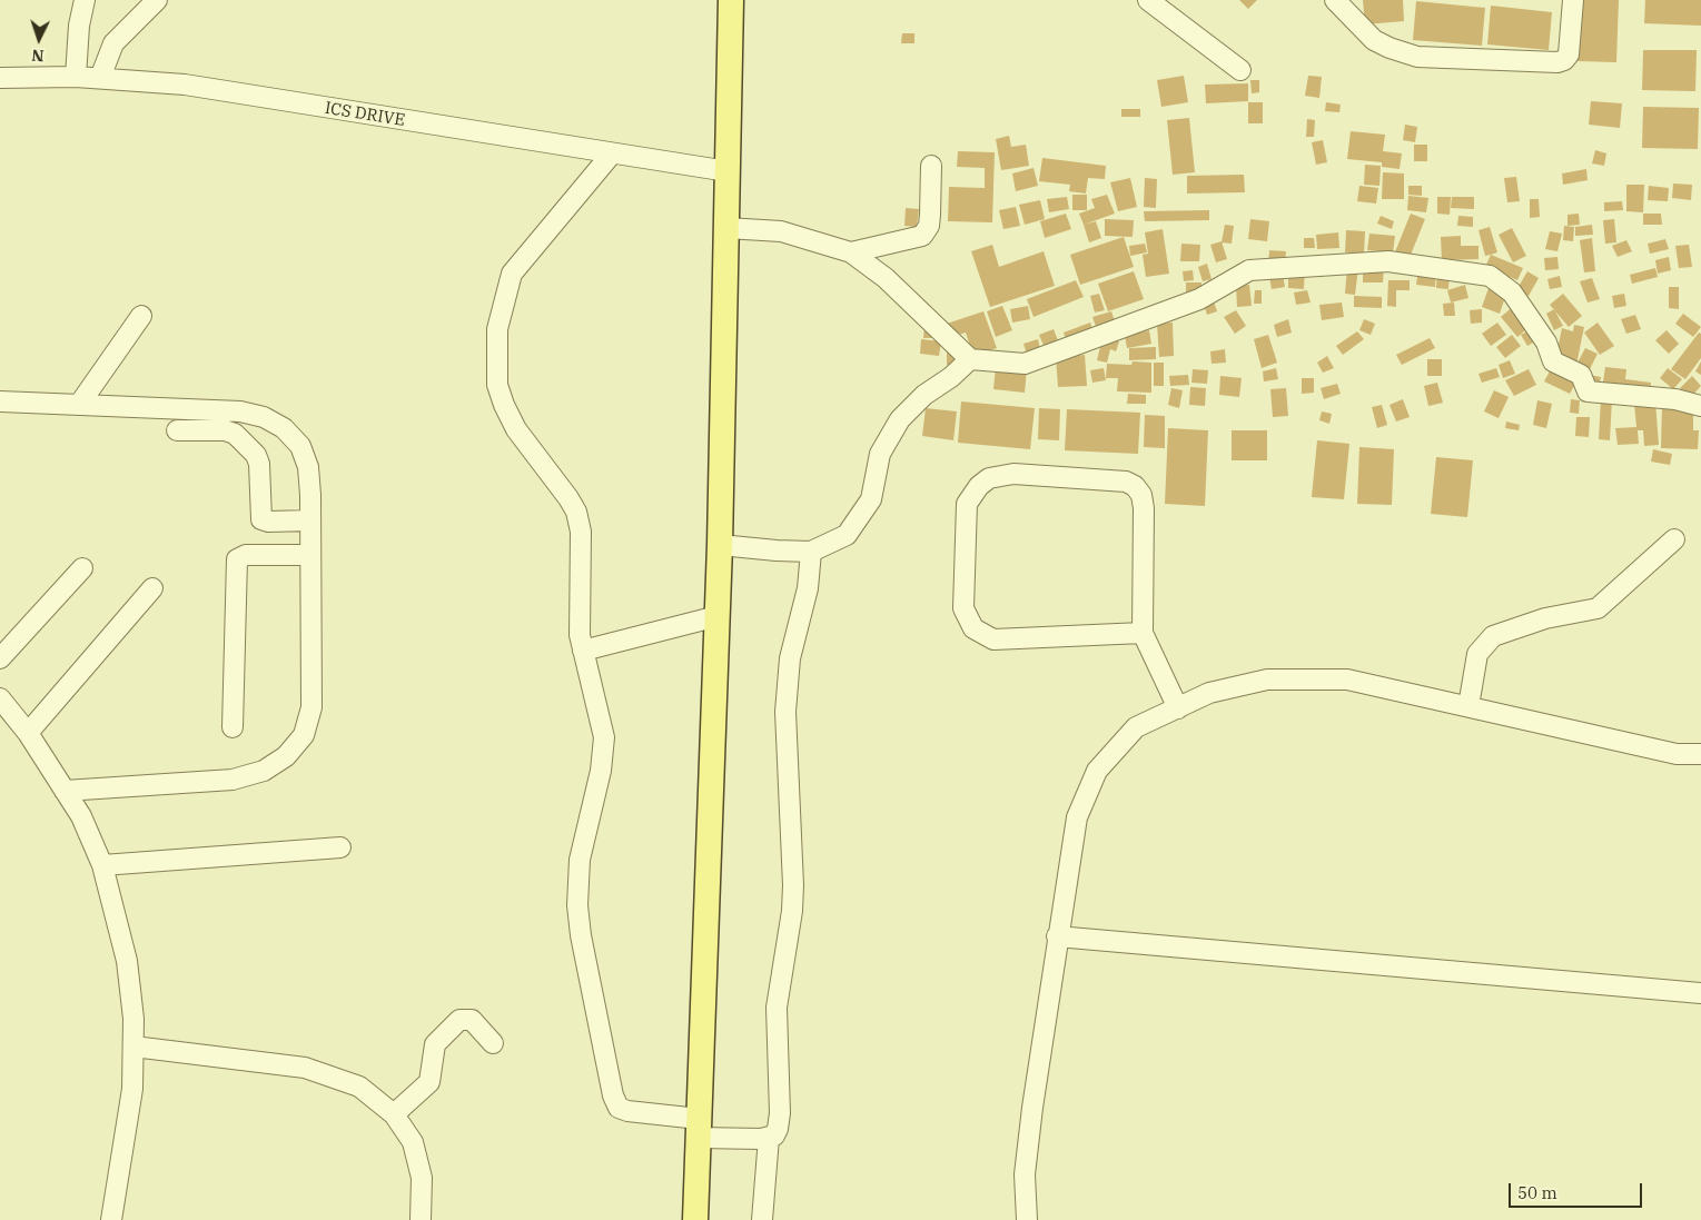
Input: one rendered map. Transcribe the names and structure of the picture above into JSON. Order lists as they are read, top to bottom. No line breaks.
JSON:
{"streets":{"street":["ICS DRIVE"]},"scale_bar":"50 m","north":"bottom"}
